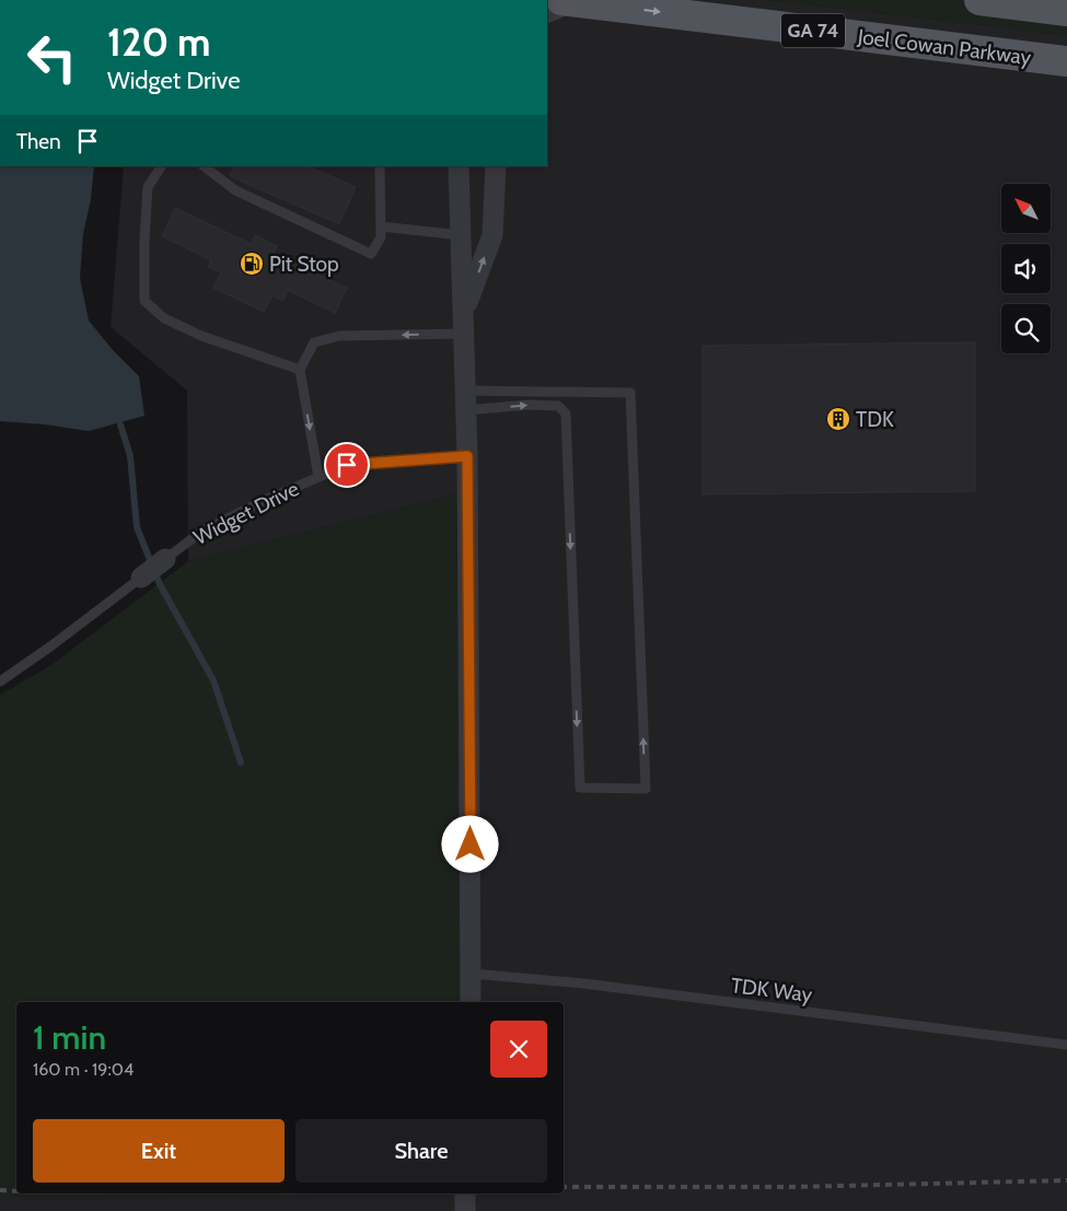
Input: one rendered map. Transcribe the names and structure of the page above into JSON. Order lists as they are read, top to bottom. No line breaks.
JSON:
{"streets":{"main road":["GA 74","Joel Cowan Parkway"],"street":["Widget Drive"],"lane":["TDK Way"]},"one_way":["Joel Cowan Parkway"],"places":{"fuel station":["Pit Stop"],"building":["TDK"]},"north":"top left","page":{"turn":["120 m","Widget Drive"],"then":"Then","heading":["1 min","160 m · 19:04"],"buttons":["Exit","Share"]}}
